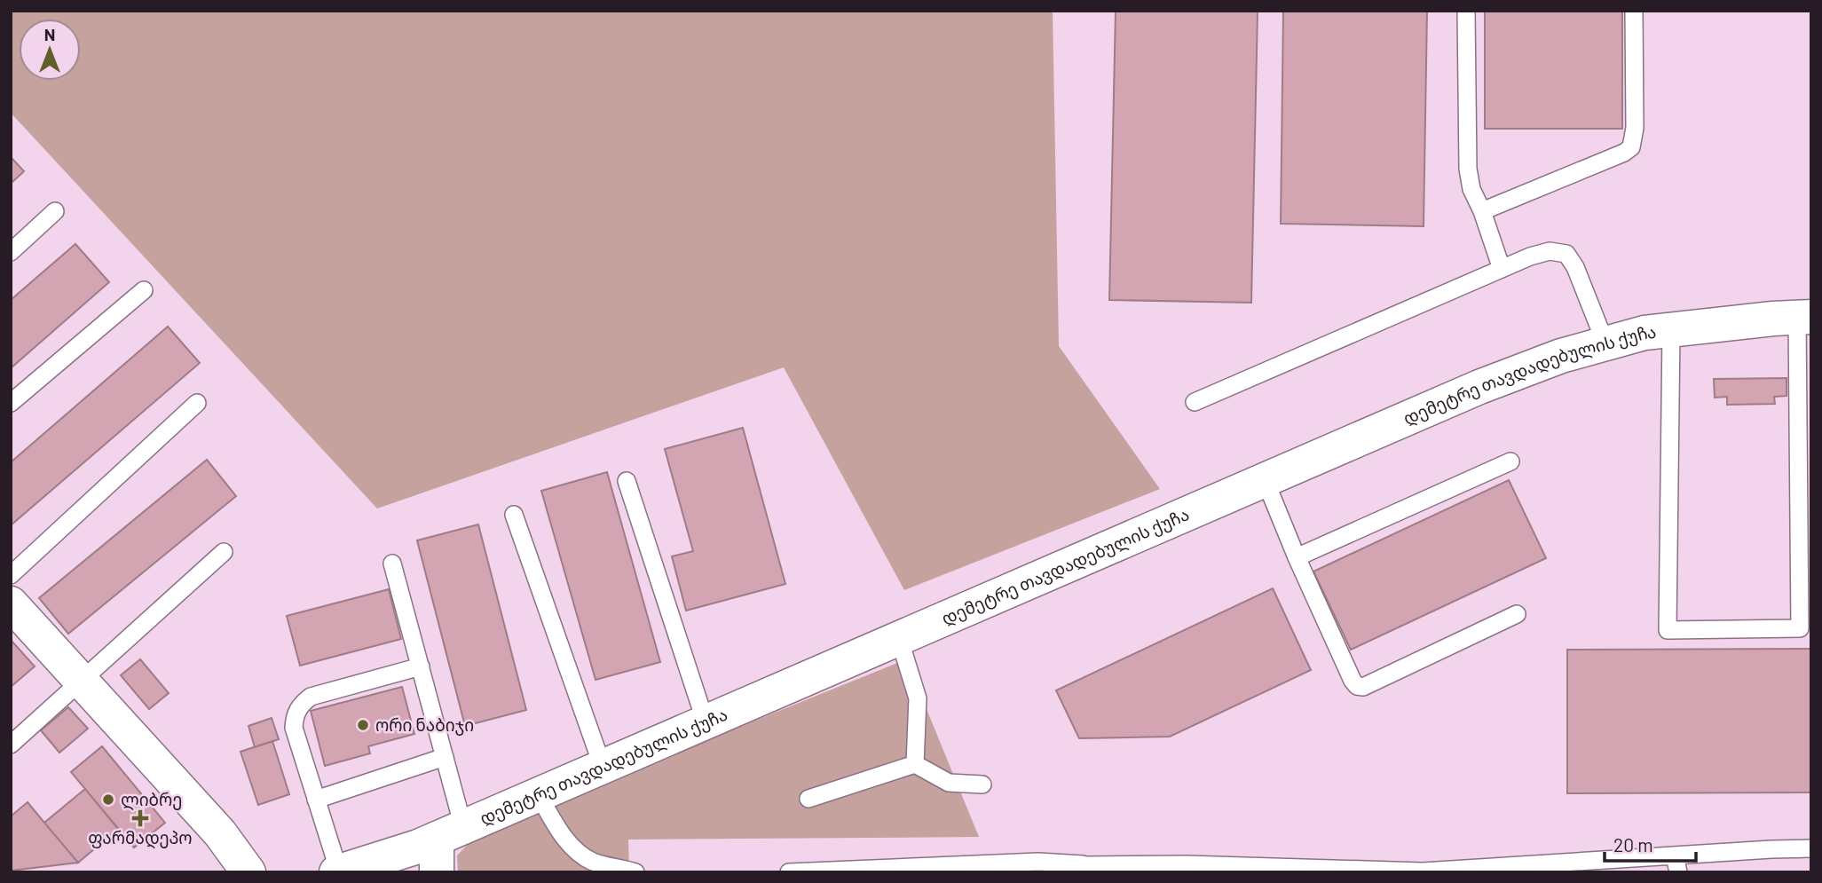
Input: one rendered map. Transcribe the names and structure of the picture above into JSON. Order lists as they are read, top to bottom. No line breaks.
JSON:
{"streets":{"main road":["დემეტრე თავდადებულის ქუჩა"]},"places":{"other":["ორი ნაბიჯი","ლიბრე"],"health":["ფარმადეპო"]},"scale_bar":"20 m","north":"top"}
